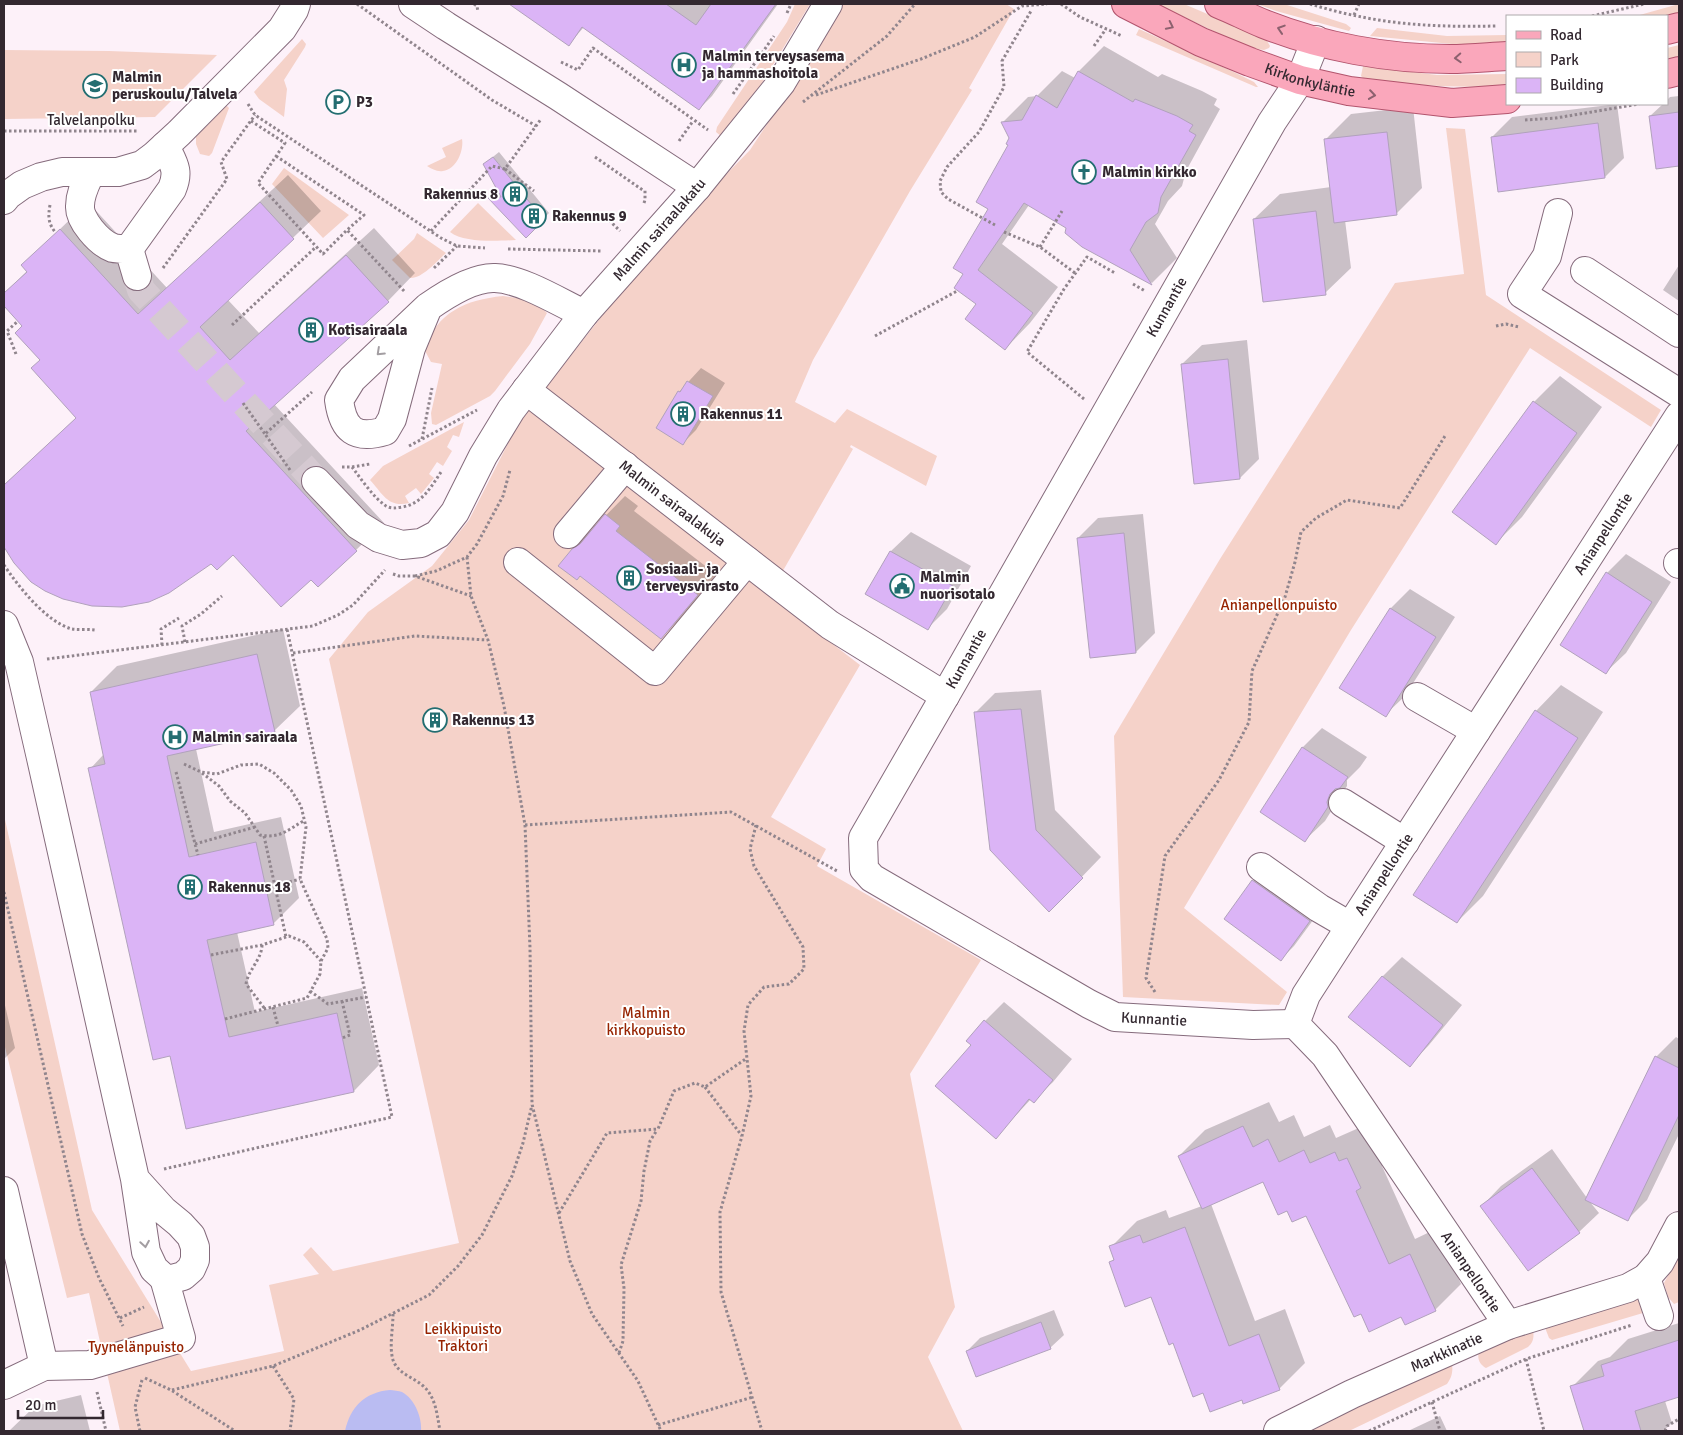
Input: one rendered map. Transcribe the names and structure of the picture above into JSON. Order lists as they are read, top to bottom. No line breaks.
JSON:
{"streets":{"main road":["Kirkonkyläntie"],"street":["Malmin sairaalakatu","Kunnantie","Malmin sairaalakuja","Anianpellontie","Markkinatie"],"path":["Talvelanpolku"]},"crossings":[["Kirkonkyläntie","Kunnantie"],["Malmin sairaalakatu","Malmin sairaalakuja"],["Kunnantie","Malmin sairaalakuja"],["Kunnantie","Anianpellontie"],["Anianpellontie","Markkinatie"]],"parks":["Anianpellonpuisto","Malmin kirkkopuisto","Leikkipuisto Traktori","Tyynelänpuisto"],"places":{"hospital":["Malmin terveysasema ja hammashoitola","Malmin sairaala"],"school or university":["Malmin peruskoulu/Talvela"],"parking":["P3"],"church":["Malmin kirkko"],"building":["Rakennus 8","Rakennus 9","Kotisairaala","Rakennus 11","Sosiaali- ja terveysvirasto","Rakennus 13","Rakennus 18"],"public building":["Malmin nuorisotalo"]},"legend":["Road","Park","Building"],"scale_bar":"20 m"}
